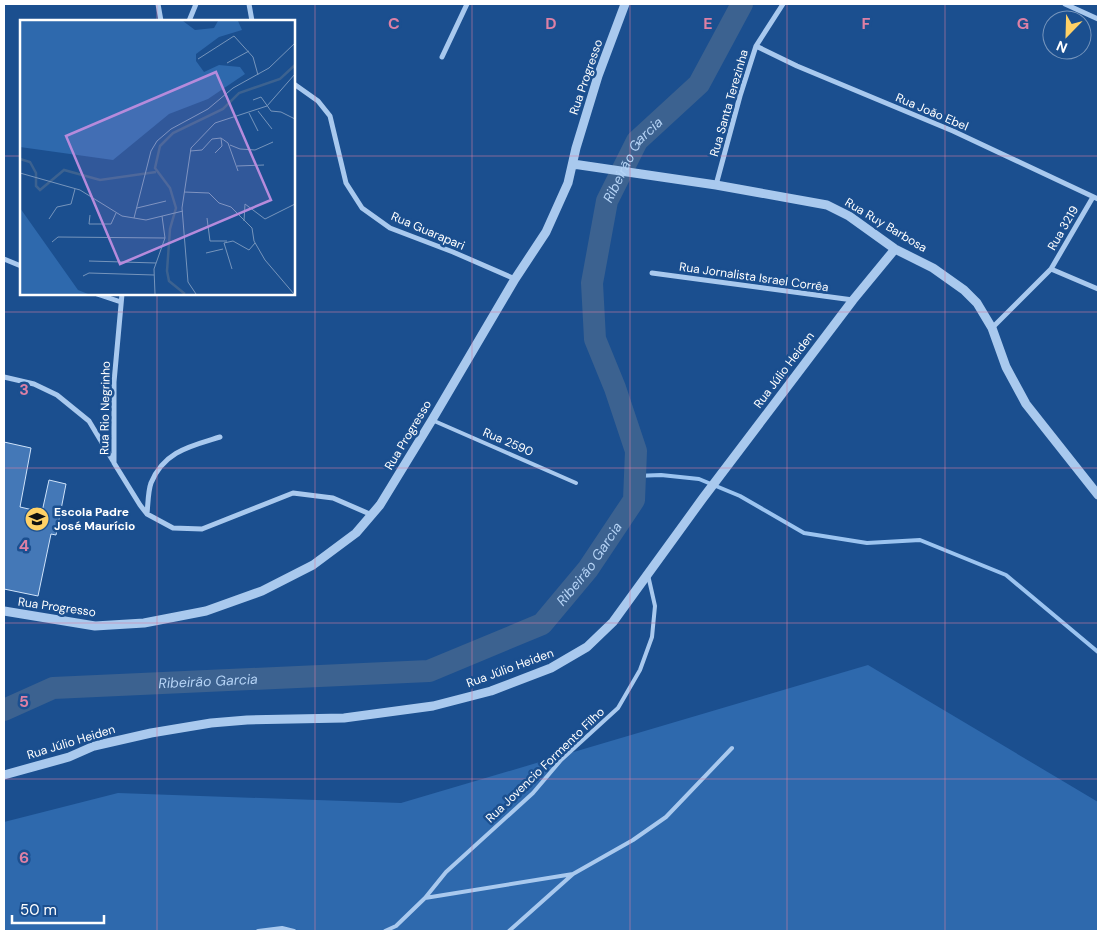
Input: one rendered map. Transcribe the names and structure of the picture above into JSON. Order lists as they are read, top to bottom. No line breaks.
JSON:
{"streets":{"street":["Rua Progresso","Rua Santa Terezinha","Rua João Ebel","Rua Ruy Barbosa","Rua 3219","Rua Guarapari","Rua Jornalista Israel Corrêa","Rua Júlio Heiden","Rua Rio Negrinho"],"lane":["Rua 2590","Rua Jovencio Formento Filho"]},"crossings":[["Rua Progresso","Rua Ruy Barbosa"],["Rua Progresso","Rua Guarapari"],["Rua Progresso","Rua Rio Negrinho"],["Rua Progresso","Rua 2590"],["Rua Santa Terezinha","Rua João Ebel"],["Rua Santa Terezinha","Rua Ruy Barbosa"],["Rua João Ebel","Rua 3219"],["Rua Ruy Barbosa","Rua 3219"],["Rua Ruy Barbosa","Rua Júlio Heiden"],["Rua Jornalista Israel Corrêa","Rua Júlio Heiden"],["Rua Júlio Heiden","Rua Jovencio Formento Filho"]],"water":["Ribeirão Garcia"],"places":{"school or university":["Escola Padre José Maurício"]},"scale_bar":"50 m","north":"bottom left","grid":{"columns":["C","D","E","F","G"],"rows":["3","4","5","6"]}}
